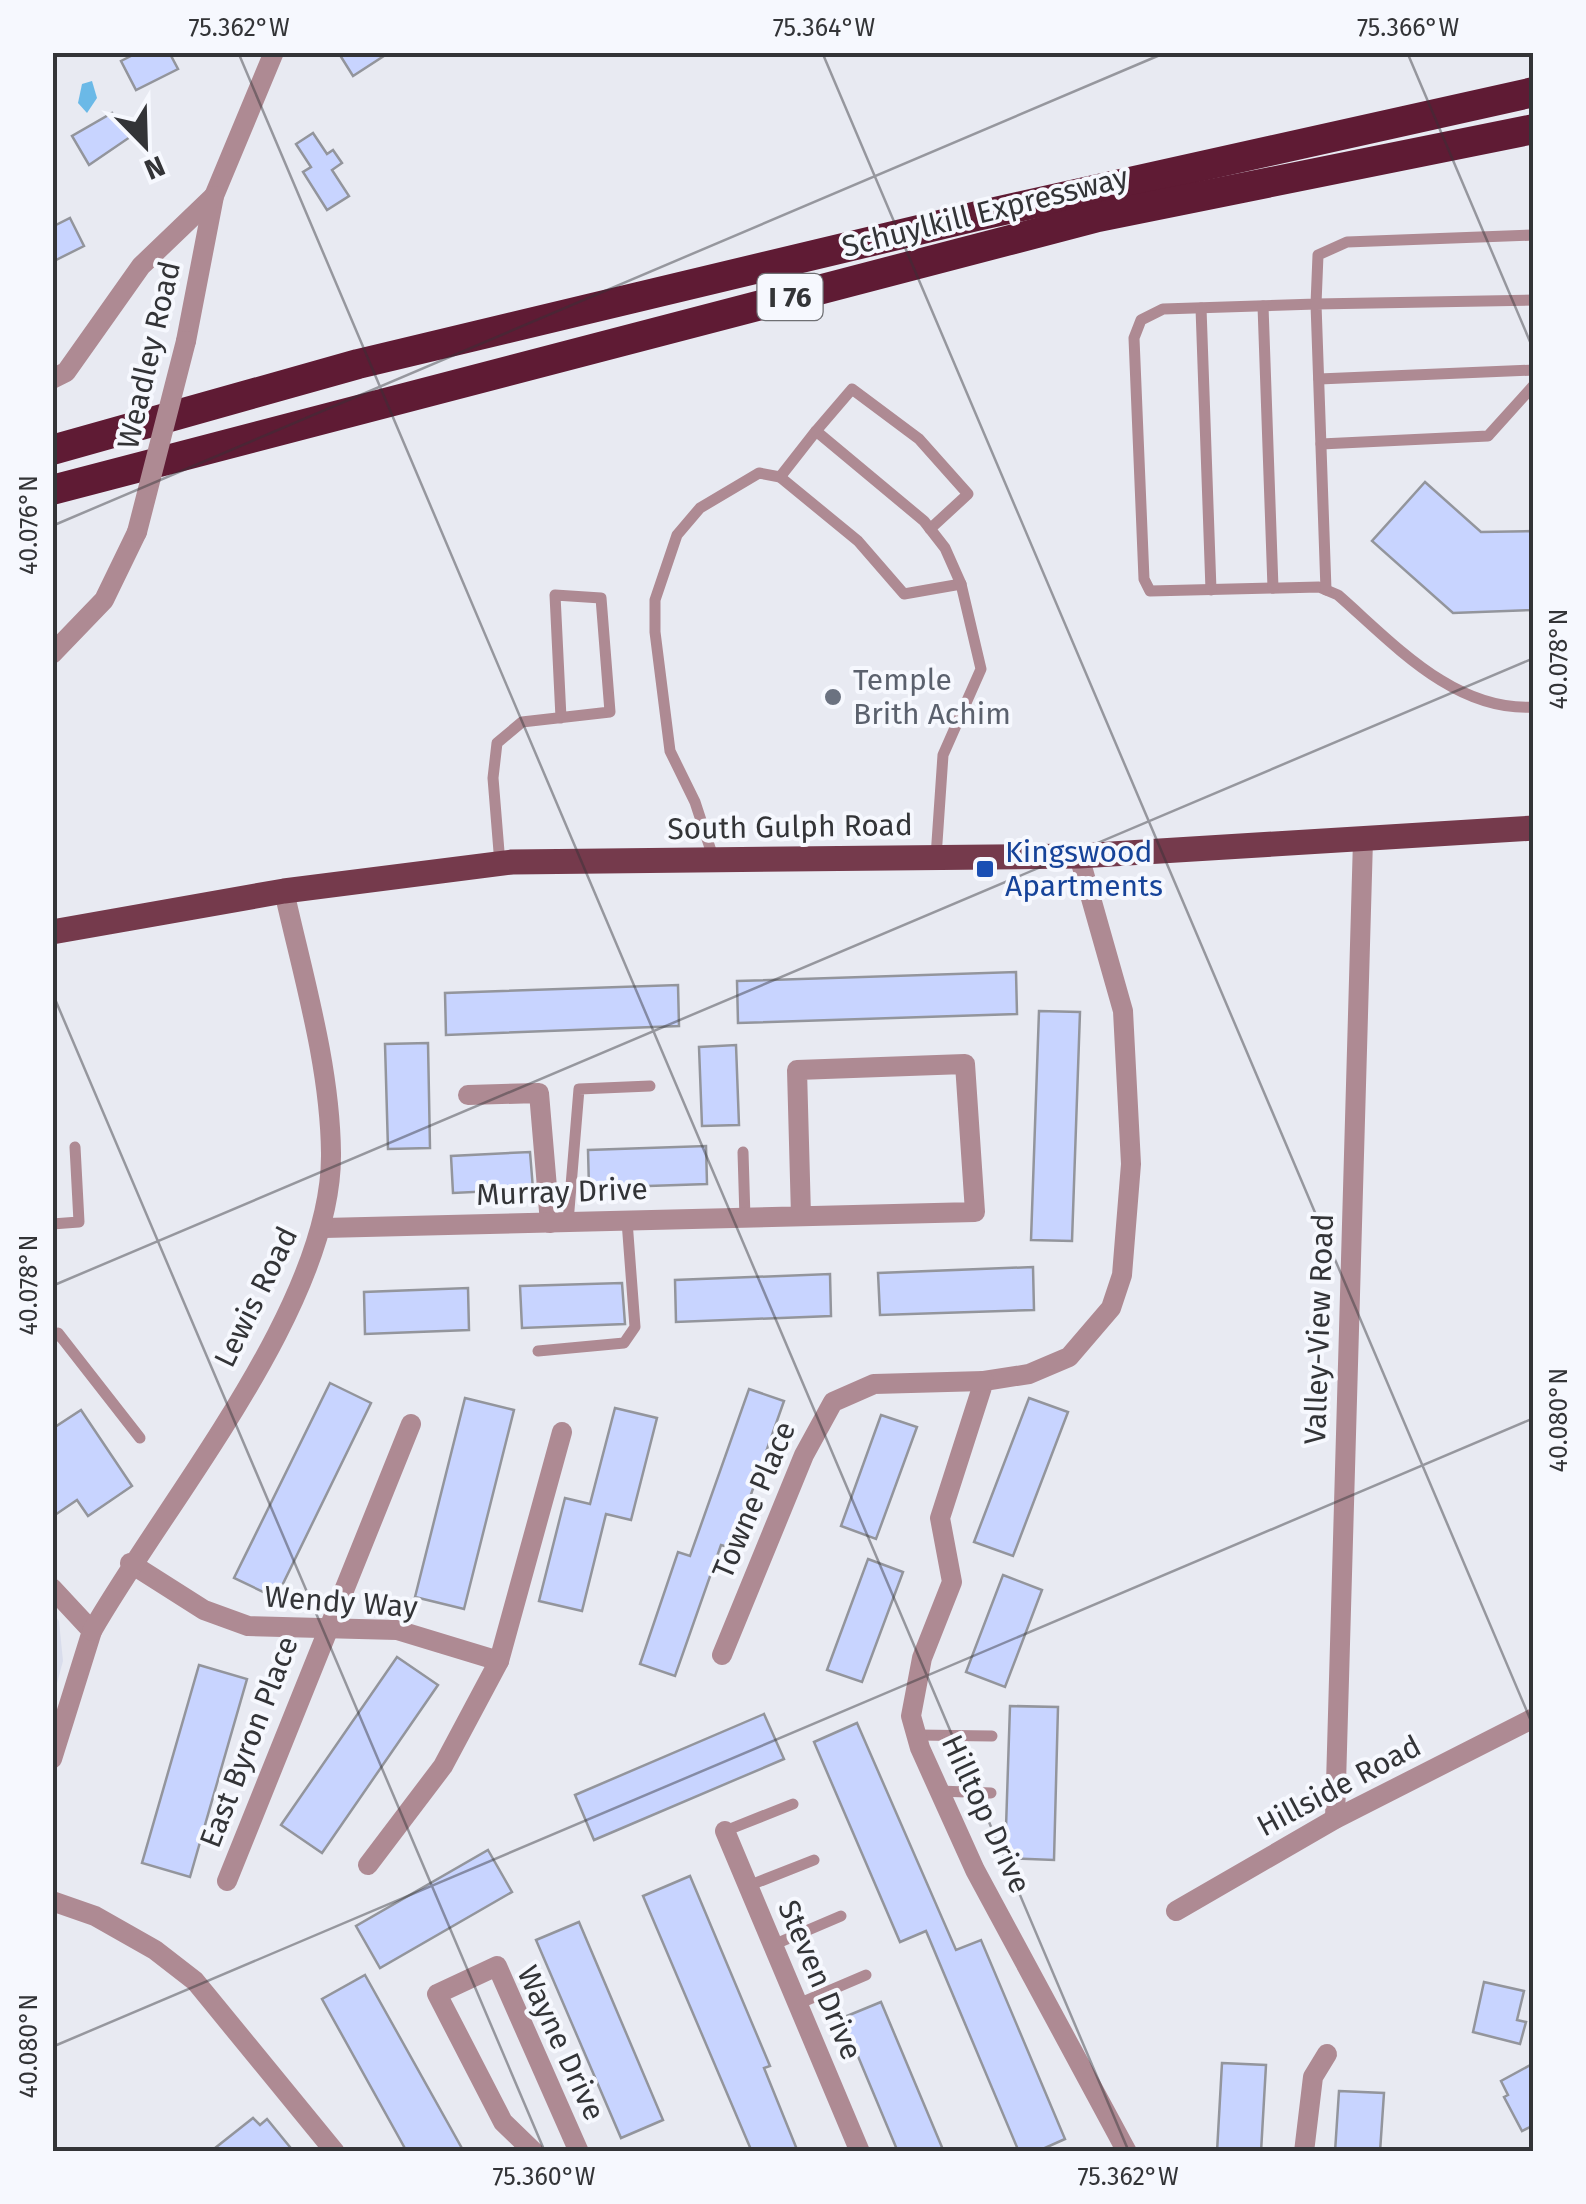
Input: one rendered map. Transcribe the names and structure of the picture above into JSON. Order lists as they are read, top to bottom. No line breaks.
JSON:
{"streets":{"highway":["Schuylkill Expressway","I 76"],"main road":["South Gulph Road"],"street":["Weadley Road","Murray Drive","Lewis Road","Valley-View Road","Towne Place","Wendy Way","East Byron Place","Hillside Road","Hilltop Drive","Steven Drive","Wayne Drive"]},"crossings":[["South Gulph Road","Lewis Road"],["South Gulph Road","Valley-View Road"],["Murray Drive","Lewis Road"],["Lewis Road","Wendy Way"],["Valley-View Road","Hillside Road"],["Towne Place","Hilltop Drive"],["Wendy Way","East Byron Place"]],"places":{"other":["Temple Brith Achim"],"transit":["Kingswood Apartments"]},"north":"bottom right","coordinates":["75.362°W","75.364°W","75.366°W","40.076°N","40.078°N","40.080°N","75.360°W"]}
